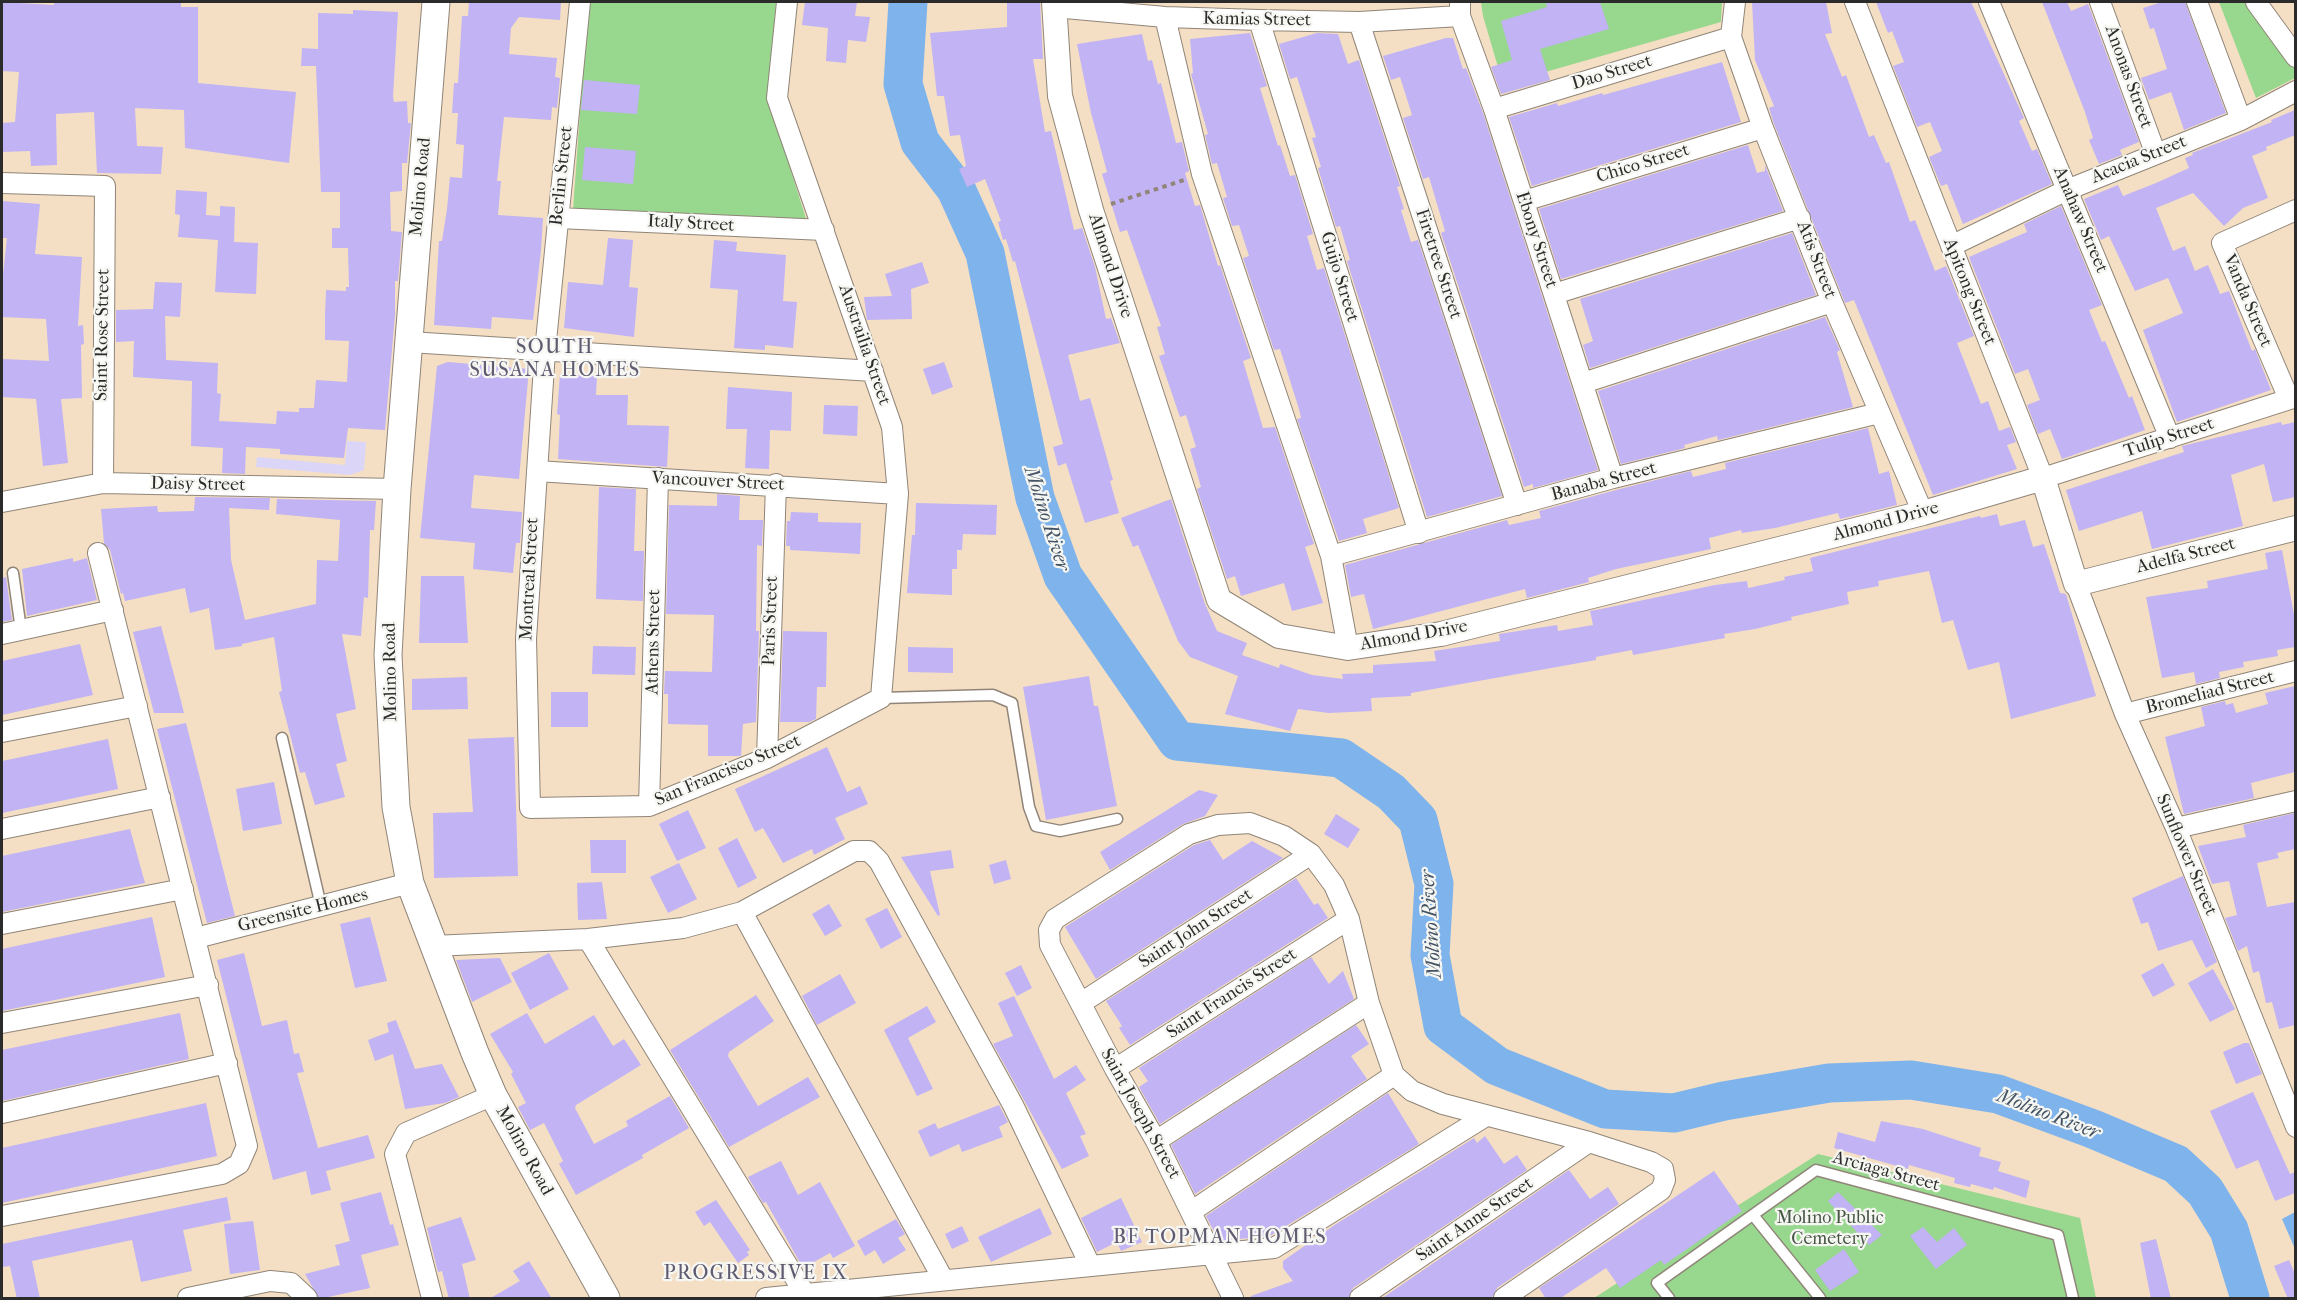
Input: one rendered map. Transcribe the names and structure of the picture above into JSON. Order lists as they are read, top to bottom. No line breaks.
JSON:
{"streets":{"main road":["Molino Road"],"street":["Kamias Street","Dao Street","Anonas Street","Acacia Street","Chico Street","Berlin Street","Anahaw Street","Italy Street","Ebony Street","Atis Street","Firetree Street","Almond Drive","Guijo Street","Apitong Street","Vanda Street","Saint Rose Street","Austrailia Street","Tulip Street","Vancouver Street","Banaba Street","Daisy Street","Adelfa Street","Montreal Street","Paris Street","Athens Street","Bromeliad Street","San Francisco Street","Sunflower Street","Greensite Homes","Saint John Street","Saint Francis Street","Saint Joseph Street","Saint Anne Street"],"lane":["Arciaga Street"]},"crossings":[["Kamias Street","Ebony Street"],["Kamias Street","Firetree Street"],["Kamias Street","Almond Drive"],["Kamias Street","Guijo Street"],["Dao Street","Ebony Street"],["Dao Street","Atis Street"],["Anonas Street","Acacia Street"],["Acacia Street","Anahaw Street"],["Acacia Street","Apitong Street"],["Chico Street","Ebony Street"],["Chico Street","Atis Street"],["Berlin Street","Italy Street"],["Berlin Street","Montreal Street"],["Molino Road","Daisy Street"],["Molino Road","Greensite Homes"],["Anahaw Street","Tulip Street"],["Italy Street","Austrailia Street"],["Ebony Street","Banaba Street"],["Atis Street","Almond Drive"],["Atis Street","Banaba Street"],["Firetree Street","Banaba Street"],["Almond Drive","Apitong Street"],["Almond Drive","Tulip Street"],["Guijo Street","Banaba Street"],["Apitong Street","Tulip Street"],["Apitong Street","Adelfa Street"],["Apitong Street","Sunflower Street"],["Vanda Street","Tulip Street"],["Saint Rose Street","Daisy Street"],["Austrailia Street","Vancouver Street"],["Austrailia Street","San Francisco Street"],["Vancouver Street","Montreal Street"],["Vancouver Street","Paris Street"],["Vancouver Street","Athens Street"],["Adelfa Street","Sunflower Street"],["Montreal Street","San Francisco Street"],["Paris Street","San Francisco Street"],["Athens Street","San Francisco Street"],["Bromeliad Street","Sunflower Street"],["Saint John Street","Saint Joseph Street"],["Saint Francis Street","Saint Joseph Street"]],"districts":["SOUTH SUSANA HOMES","BF TOPMAN HOMES","PROGRESSIVE IX"],"water":["Molino River"],"parks":["Molino Public Cemetery"]}
